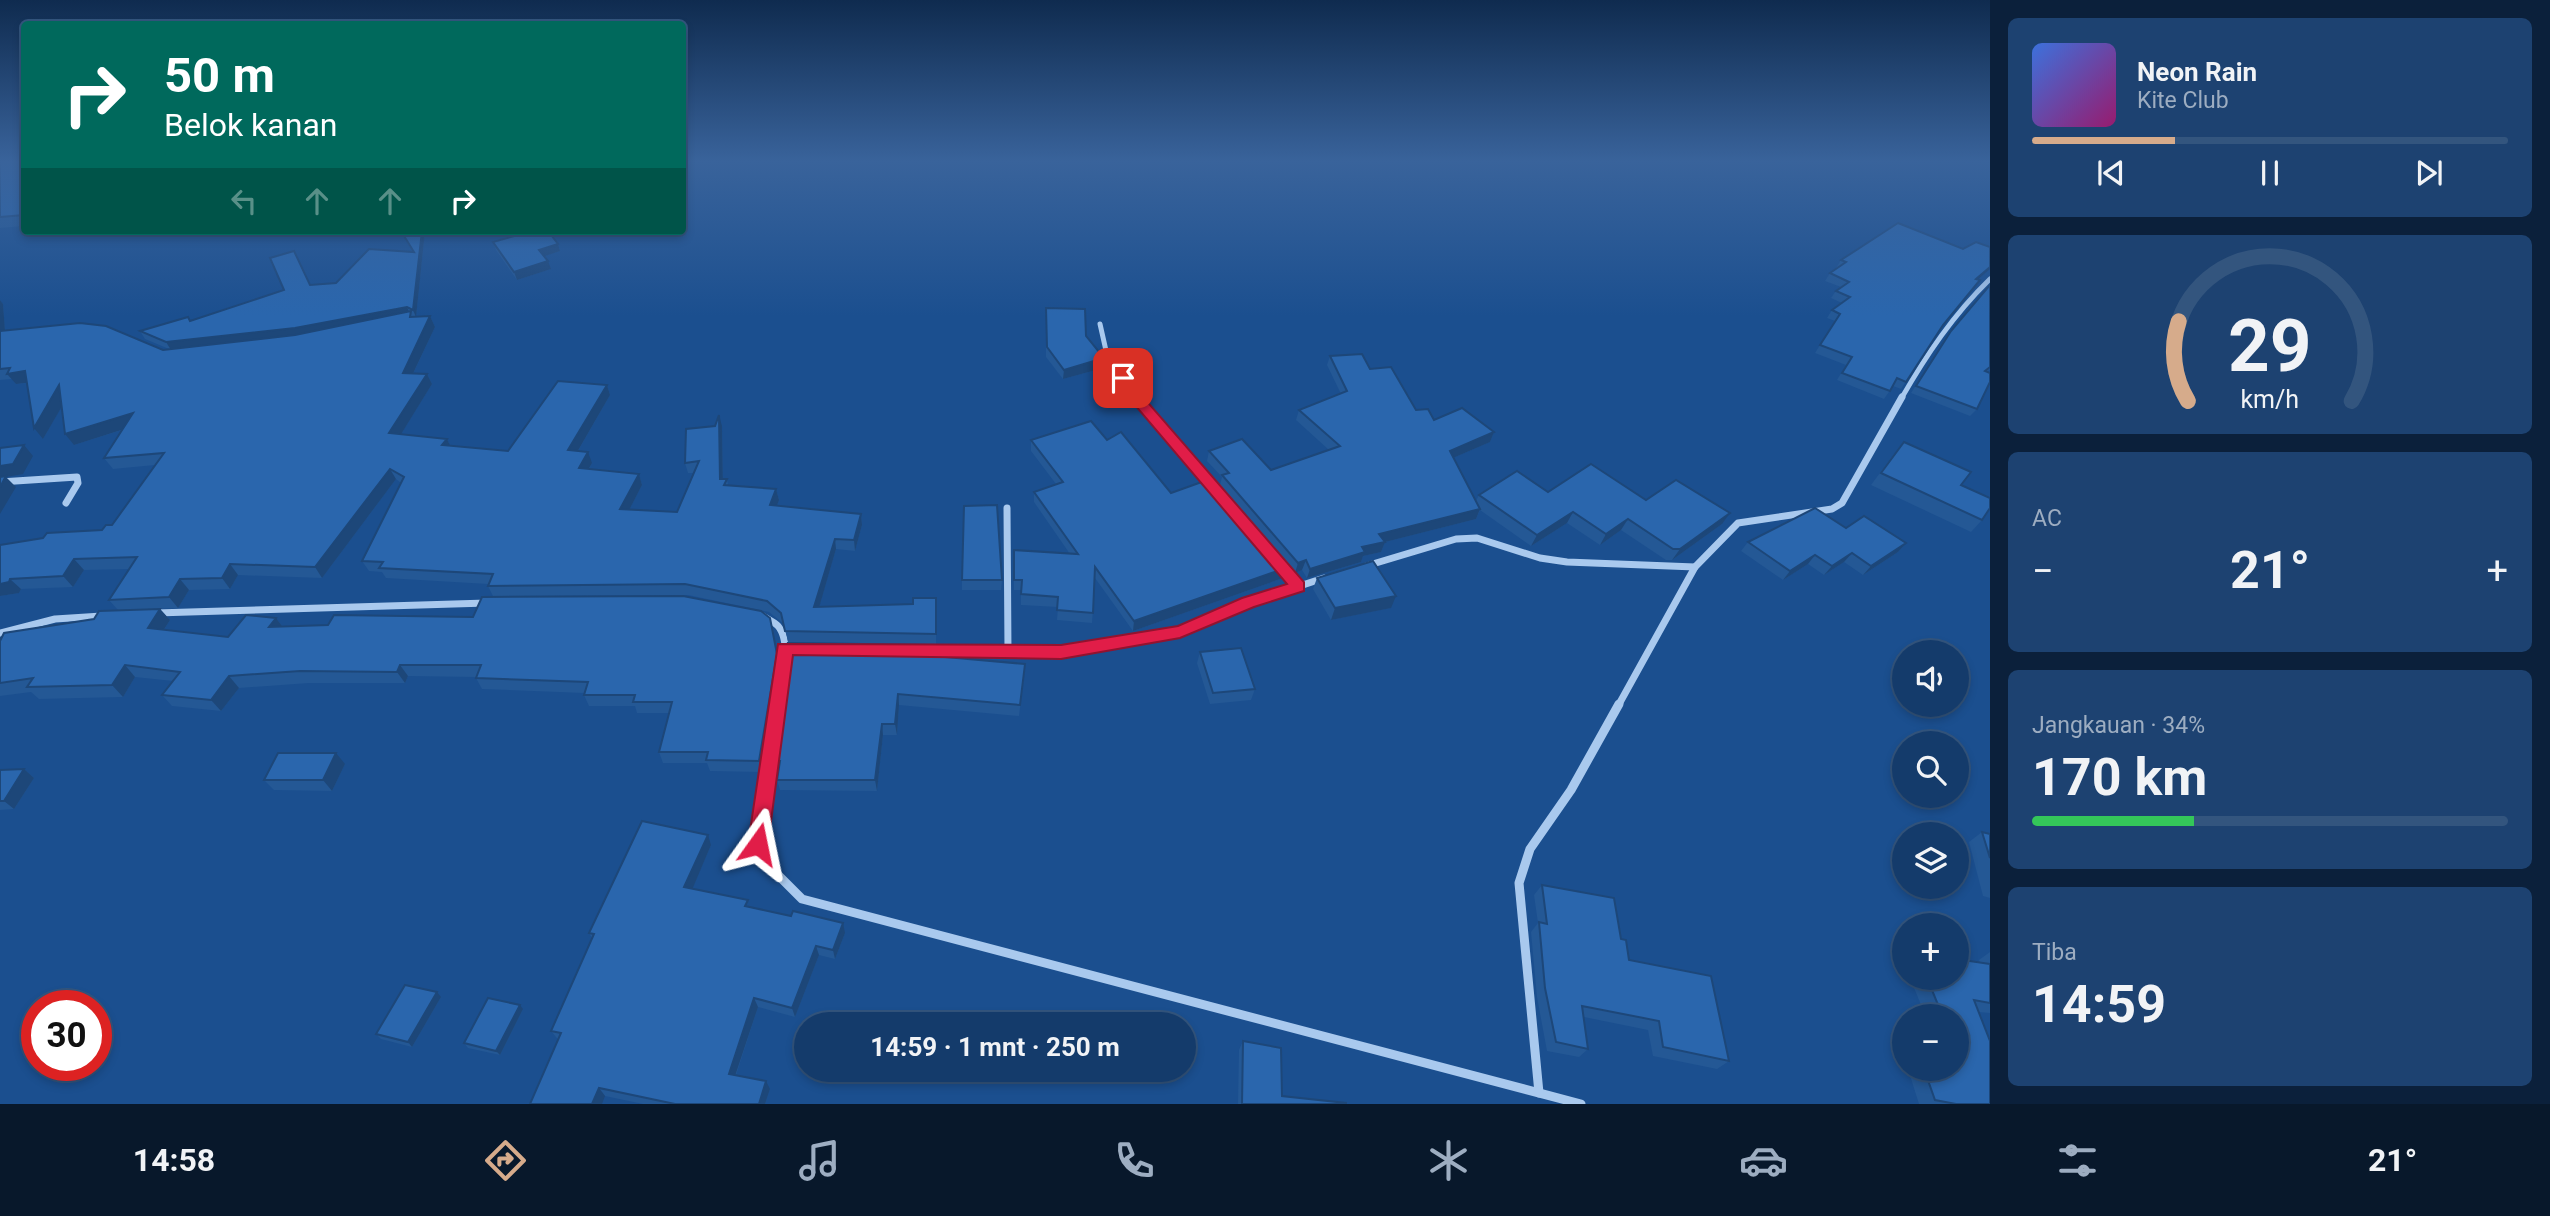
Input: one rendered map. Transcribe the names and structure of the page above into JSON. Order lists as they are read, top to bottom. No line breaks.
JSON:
{"page":{"turn":["50 m","Belok kanan"],"song":["Neon Rain","Kite Club"],"tile":["AC",["Jangkauan · 34%","170 km"],["Tiba","14:59"]],"heat":["−","21°","+"],"map_buttons":["+","−"],"limit":"30","trip":"14:59 · 1 mnt · 250 m","tabs":["14:58","21°"],"gauge":["29","km/h"]}}
